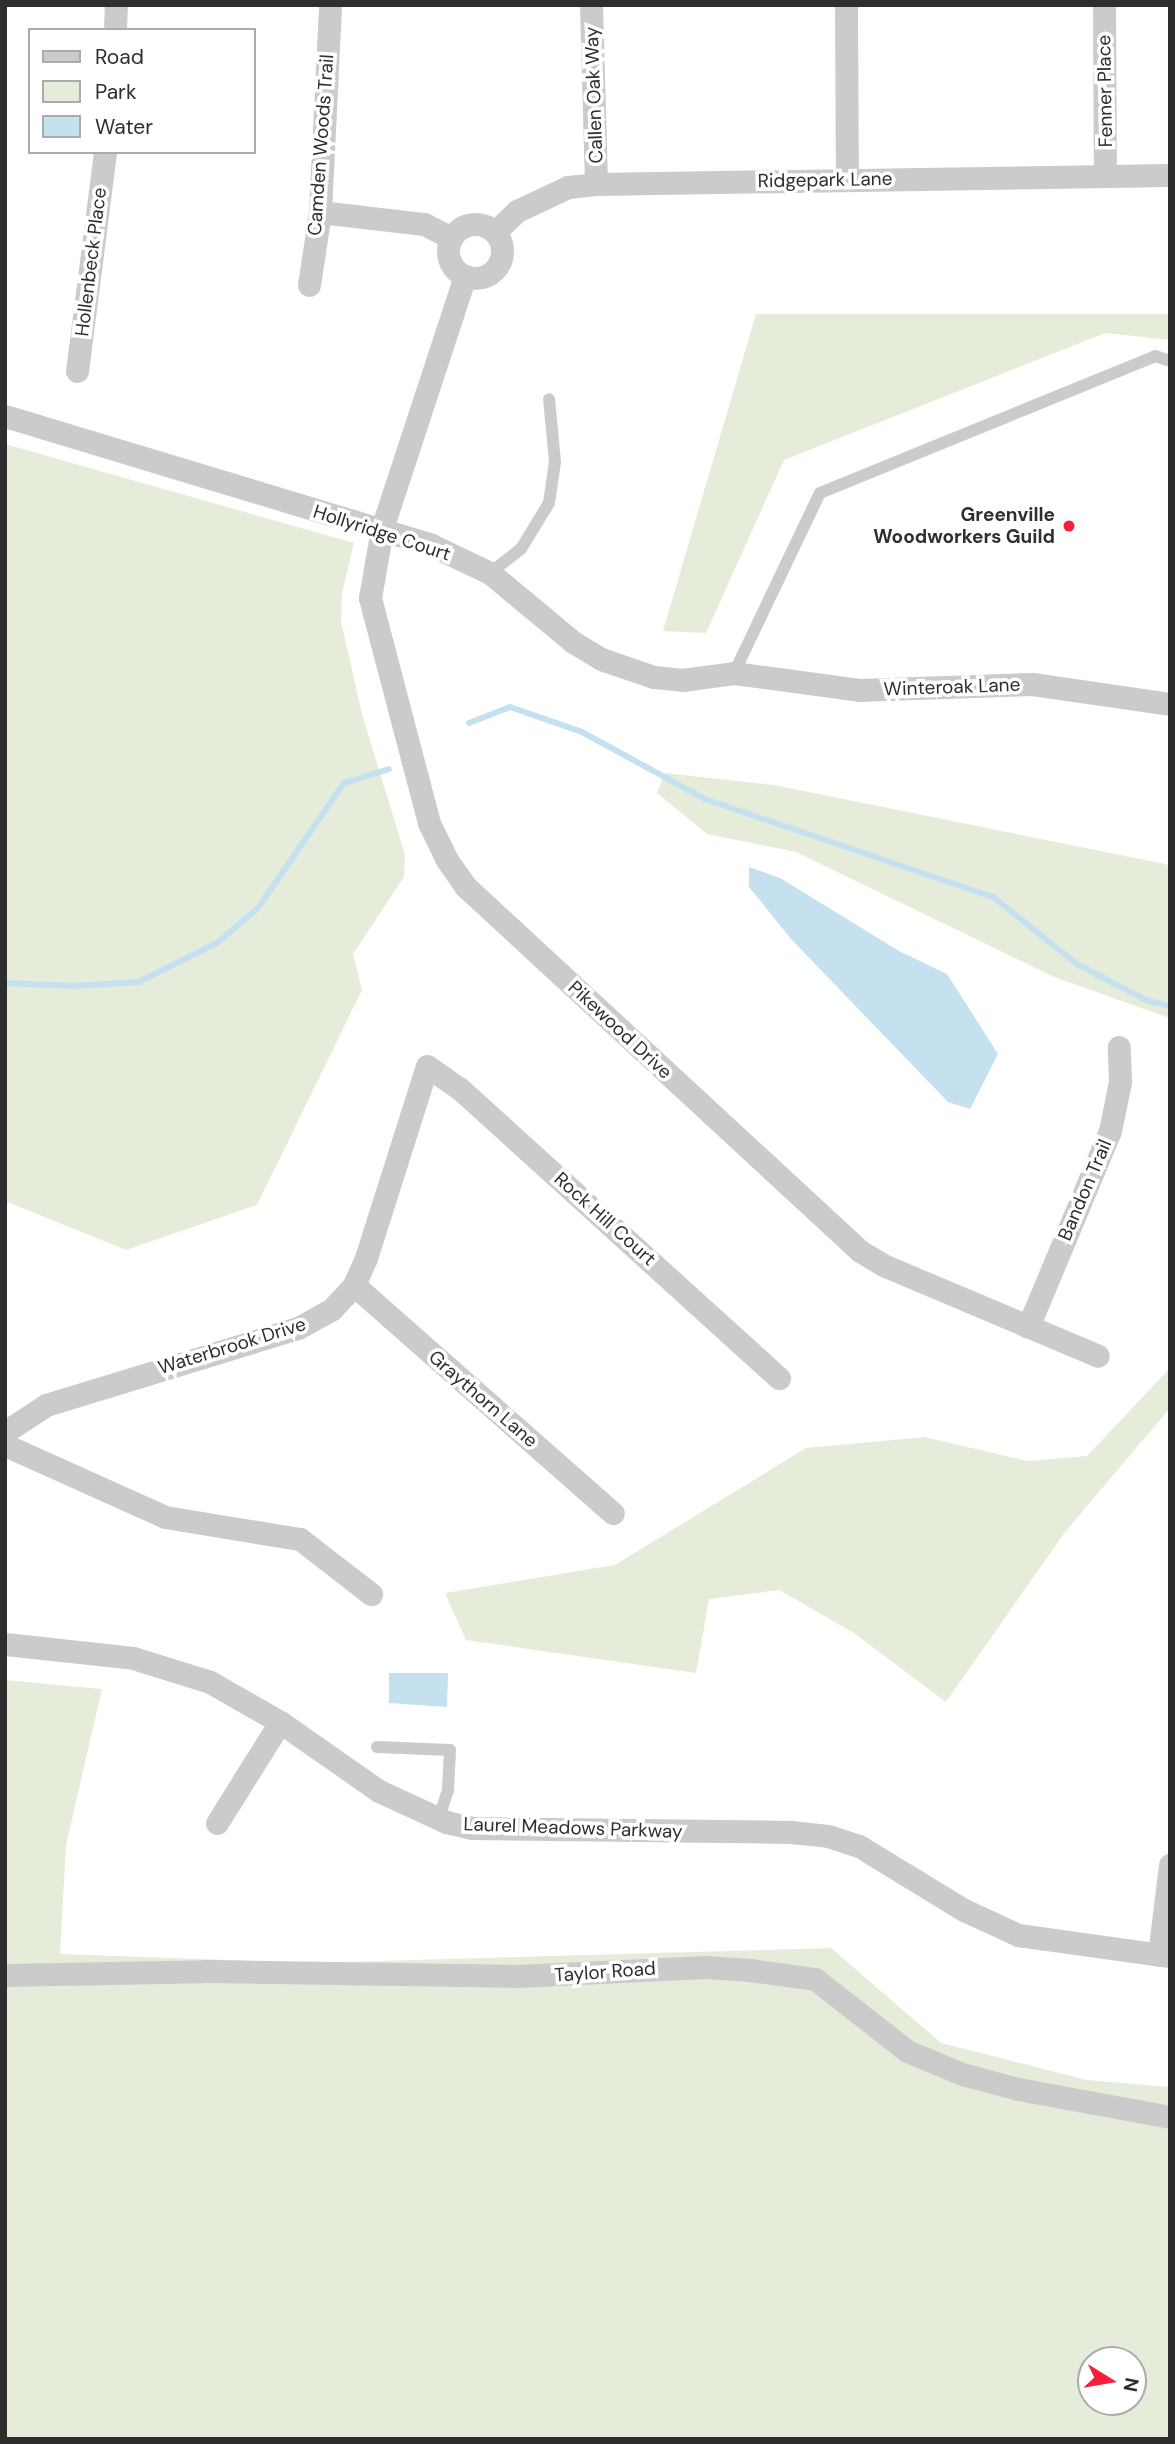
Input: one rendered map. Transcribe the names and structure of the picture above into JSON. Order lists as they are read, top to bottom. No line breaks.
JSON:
{"streets":{"street":["Fenner Place","Callen Oak Way","Camden Woods Trail","Ridgepark Lane","Hollenbeck Place","Hollyridge Court","Winteroak Lane","Pikewood Drive","Bandon Trail","Rock Hill Court","Waterbrook Drive","Graythorn Lane","Laurel Meadows Parkway","Taylor Road"]},"crossings":[["Fenner Place","Ridgepark Lane"],["Callen Oak Way","Ridgepark Lane"],["Hollyridge Court","Winteroak Lane"],["Hollyridge Court","Pikewood Drive"],["Pikewood Drive","Bandon Trail"],["Rock Hill Court","Waterbrook Drive"],["Waterbrook Drive","Graythorn Lane"]],"places":["Greenville Woodworkers Guild"],"legend":["Road","Park","Water"],"north":"right"}
